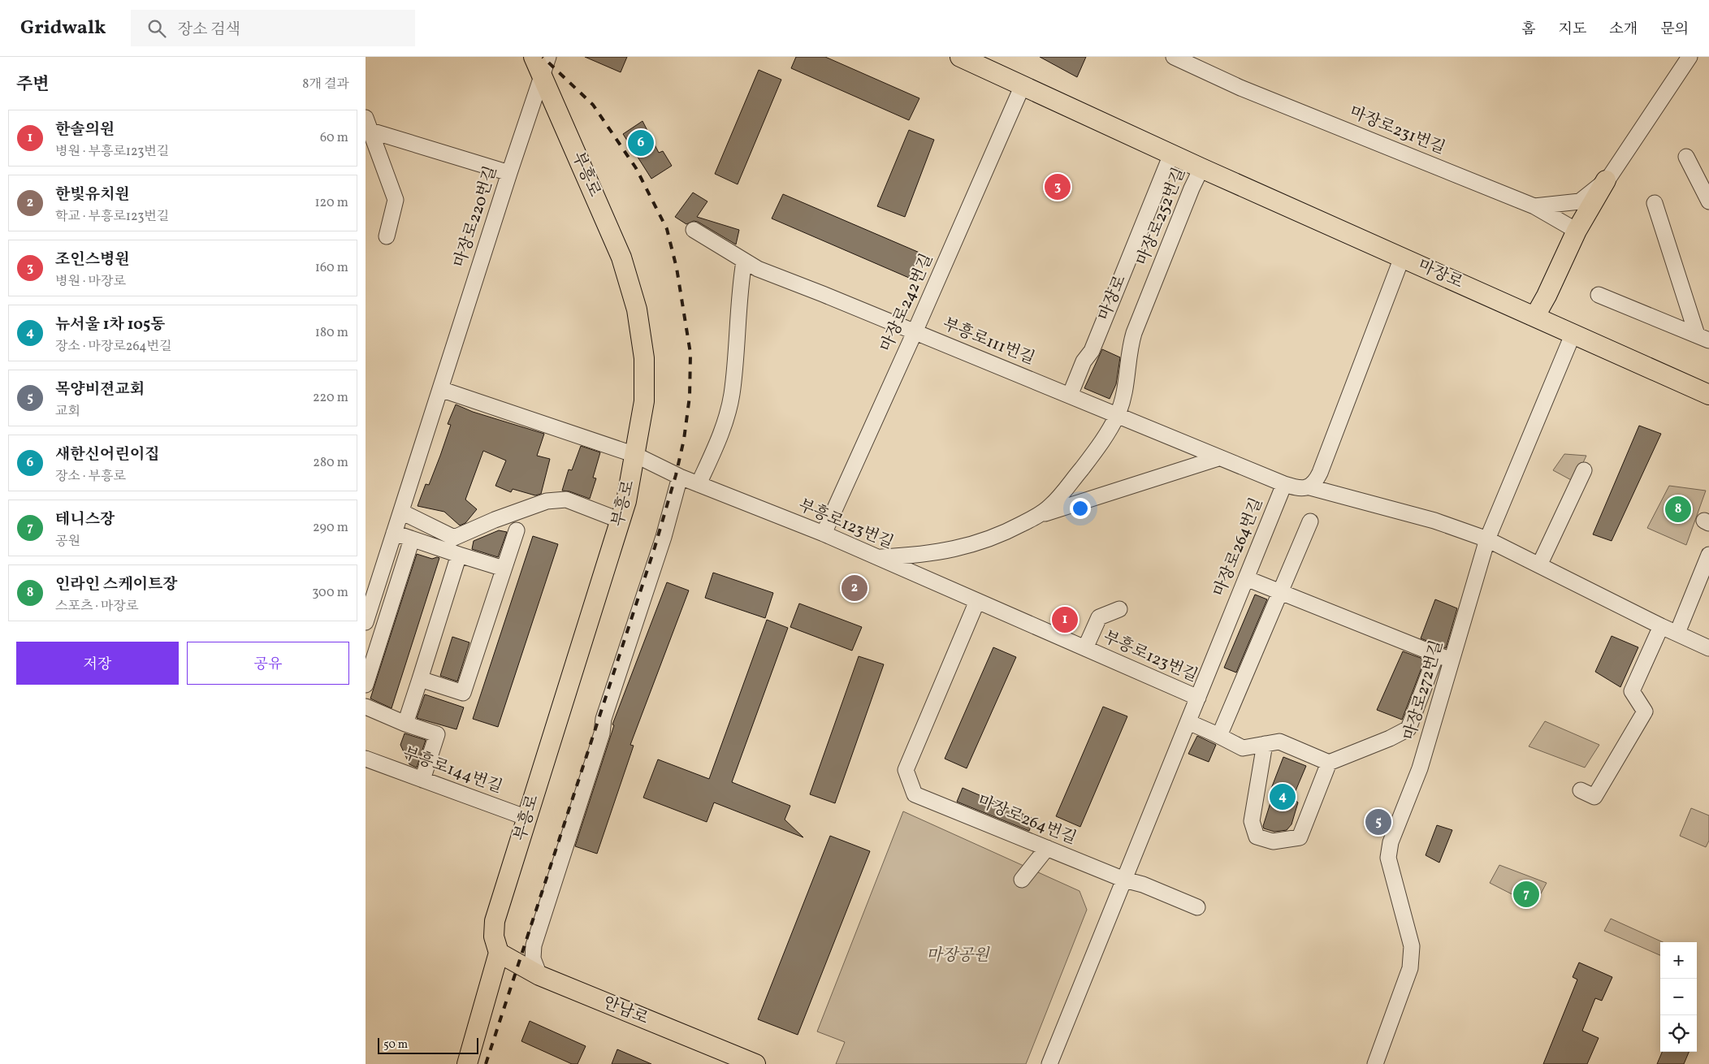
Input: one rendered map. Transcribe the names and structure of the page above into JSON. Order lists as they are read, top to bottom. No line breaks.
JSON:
{"streets":{"main road":["부흥로","마장로","안남로"],"street":["마장로231번길","마장로220번길","마장로252번길","마장로242번길","부흥로111번길","부흥로123번길","마장로264번길","마장로272번길","부흥로144번길"]},"crossings":[["부흥로","마장로220번길"],["부흥로","부흥로123번길"],["부흥로","부흥로144번길"],["부흥로","안남로"],["마장로252번길","마장로"],["마장로252번길","부흥로111번길"],["마장로252번길","부흥로123번길"],["마장로","마장로242번길"],["마장로","부흥로111번길"],["마장로","마장로272번길"],["마장로242번길","부흥로111번길"],["마장로242번길","부흥로123번길"],["부흥로111번길","마장로264번길"],["부흥로123번길","마장로264번길"]],"parks":["마장공원"],"scale_bar":"50 m","page":{"header":"Gridwalk","search":"장소 검색","nav":["홈","지도","소개","문의"],"heading":["주변","8개 결과"],"list":[{"mark":"1","name":"한솔의원","note":"병원 · 부흥로123번길","value":"60 m"},{"mark":"2","name":"한빛유치원","note":"학교 · 부흥로123번길","value":"120 m"},{"mark":"3","name":"조인스병원","note":"병원 · 마장로","value":"160 m"},{"mark":"4","name":"뉴서울 1차 105동","note":"장소 · 마장로264번길","value":"180 m"},{"mark":"5","name":"목양비젼교회","note":"교회","value":"220 m"},{"mark":"6","name":"새한신어린이집","note":"장소 · 부흥로","value":"280 m"},{"mark":"7","name":"테니스장","note":"공원","value":"290 m"},{"mark":"8","name":"인라인 스케이트장","note":"스포츠 · 마장로","value":"300 m"}],"pins":["6","3","8","2","1","4","5","7"],"buttons":["저장","공유"],"map_buttons":["+","−"],"scale":"50 m"}}
